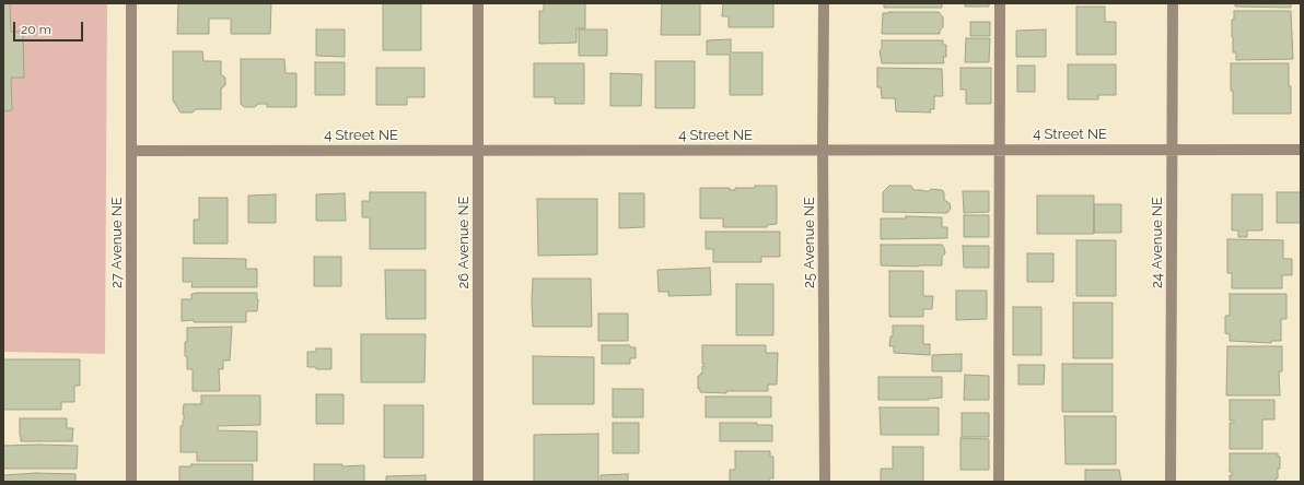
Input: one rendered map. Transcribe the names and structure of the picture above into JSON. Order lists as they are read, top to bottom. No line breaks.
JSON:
{"streets":{"street":["4 Street NE","27 Avenue NE","26 Avenue NE","25 Avenue NE","24 Avenue NE"]},"crossings":[["4 Street NE","27 Avenue NE"],["4 Street NE","26 Avenue NE"],["4 Street NE","25 Avenue NE"],["4 Street NE","24 Avenue NE"]],"scale_bar":"20 m"}
